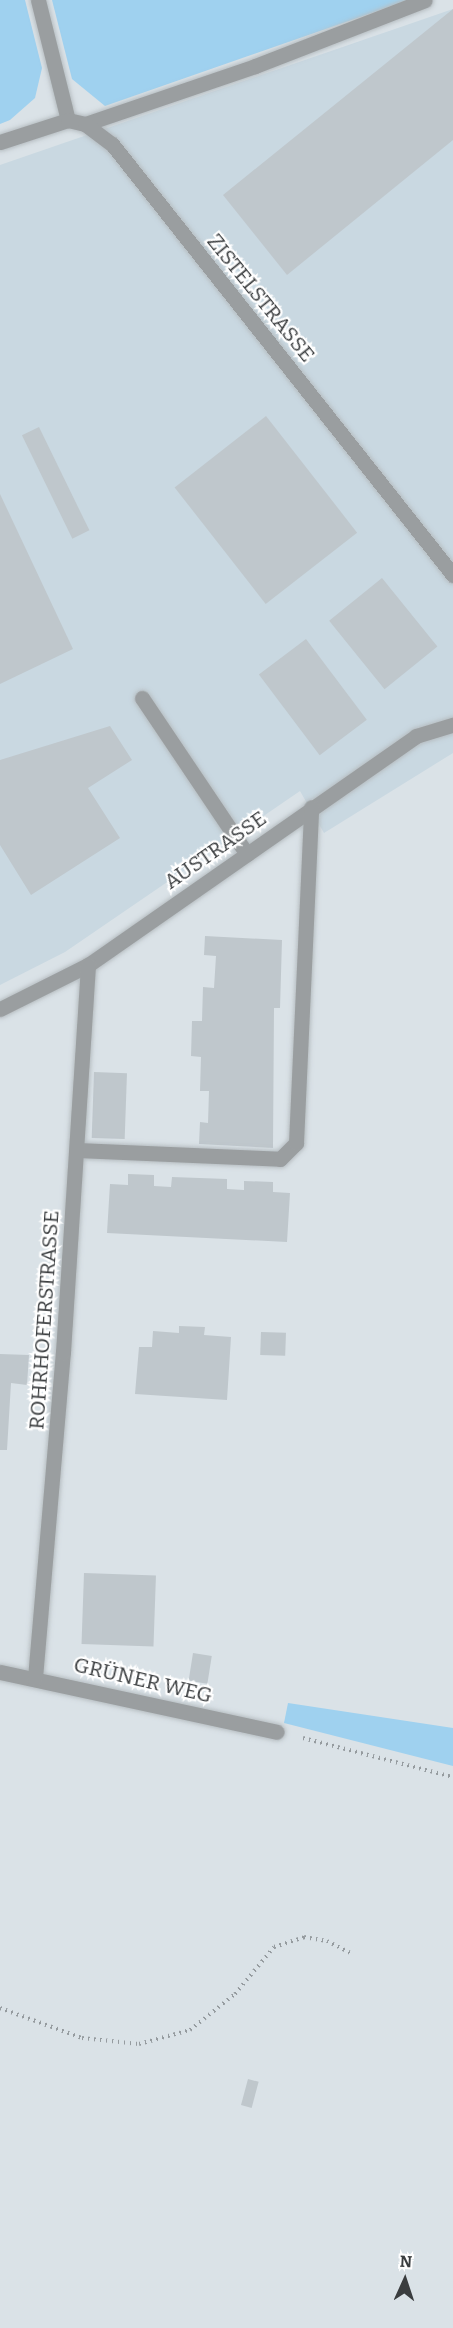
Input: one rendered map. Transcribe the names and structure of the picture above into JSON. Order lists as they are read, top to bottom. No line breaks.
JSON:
{"streets":{"street":["ZISTELSTRASSE","AUSTRASSE","ROHRHOFERSTRASSE","GRÜNER WEG"]},"crossings":[["AUSTRASSE","ROHRHOFERSTRASSE"],["ROHRHOFERSTRASSE","GRÜNER WEG"]],"north":"top"}
